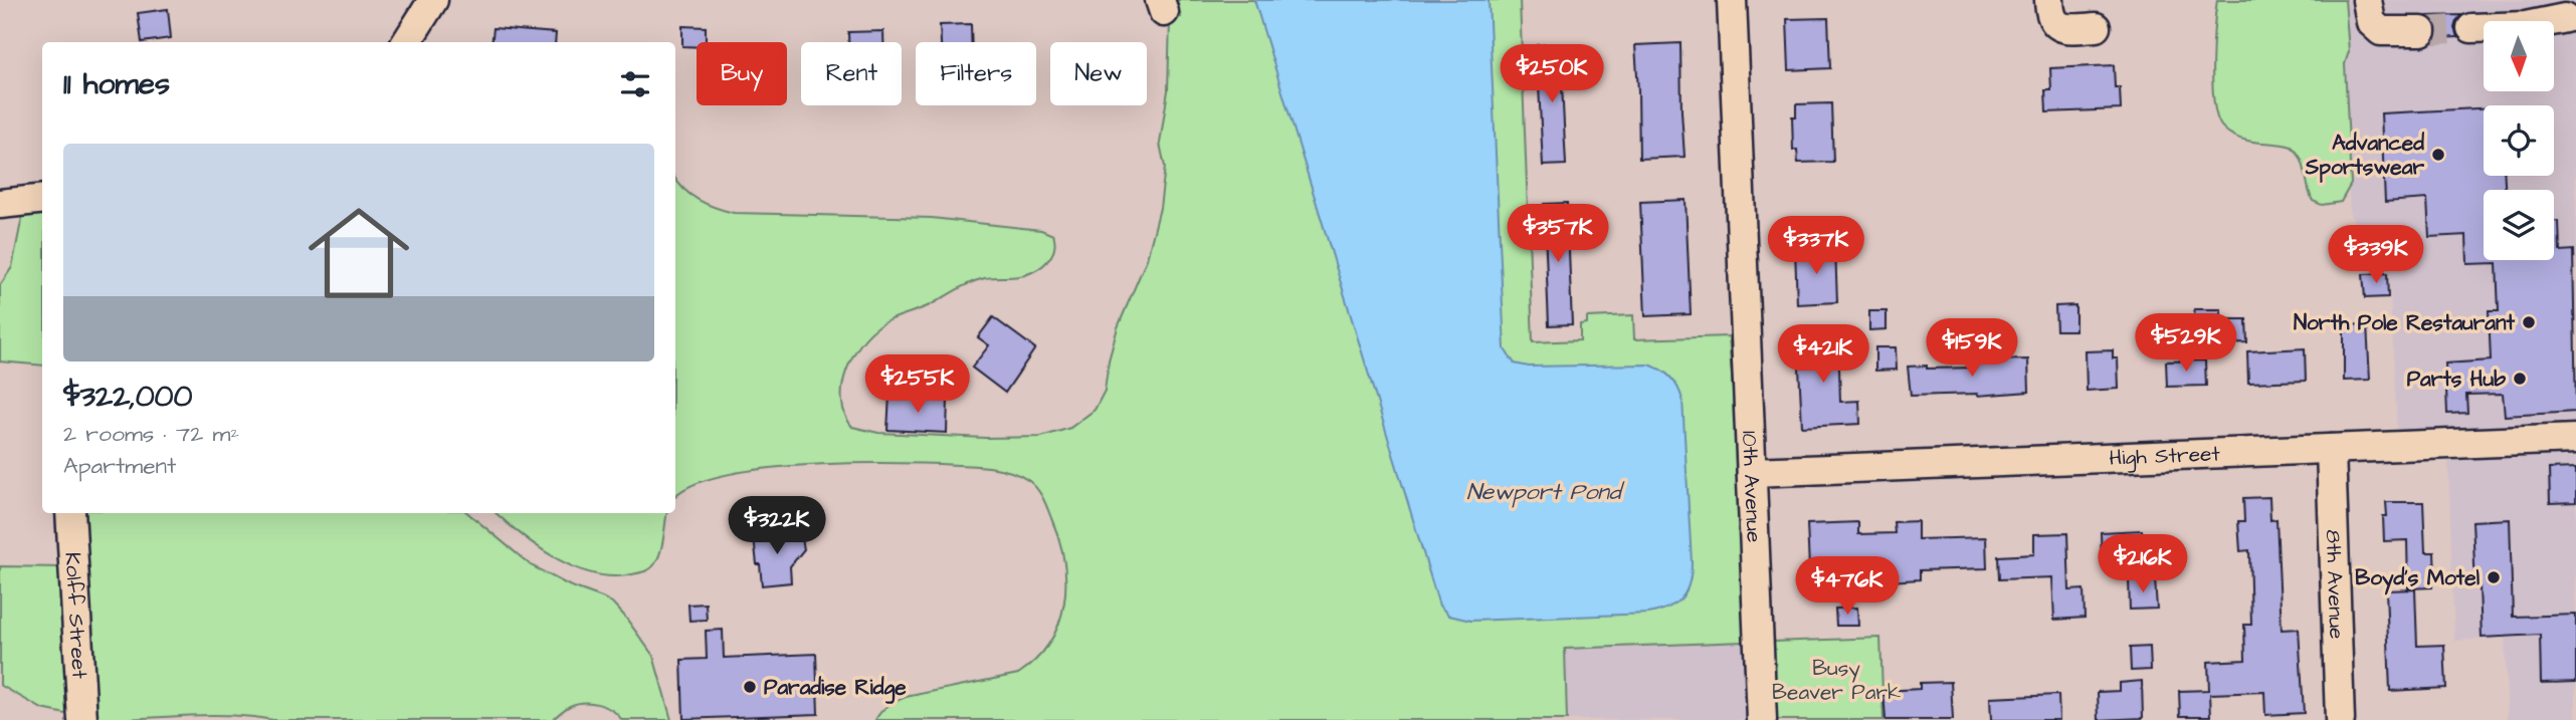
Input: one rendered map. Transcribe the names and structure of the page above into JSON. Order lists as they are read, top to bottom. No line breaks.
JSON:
{"streets":{"street":["High Street","10th Avenue","8th Avenue","Kolff Street"]},"crossings":[["High Street","10th Avenue"],["High Street","8th Avenue"]],"water":["Newport Pond"],"parks":["Busy Beaver Park"],"places":["Advanced Sportswear","North Pole Restaurant","Parts Hub","Boyd's Motel","Paradise Ridge"],"north":"bottom","page":{"chip":["Buy","Rent","Filters","New"],"heading":"11 homes","price":["$250K","$357K","$337K","$339K","$529K","$159K","$421K","$255K","$322K","$216K","$476K"],"list":[{"name":"$322,000","note":"2 rooms · 72 m² · Apartment"}]}}
